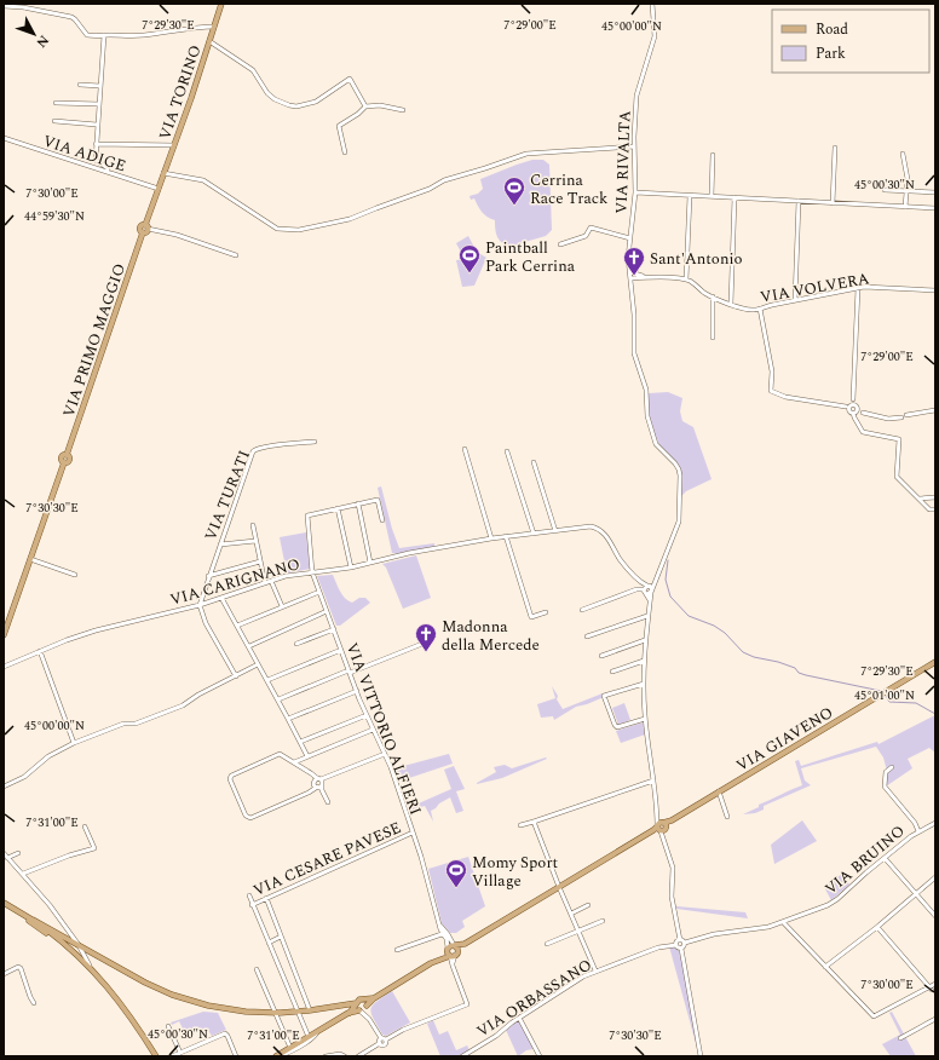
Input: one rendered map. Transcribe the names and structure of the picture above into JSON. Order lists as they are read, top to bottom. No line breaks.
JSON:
{"streets":{"main road":["VIA TORINO","VIA PRIMO MAGGIO","VIA GIAVENO"],"street":["VIA ADIGE","VIA RIVALTA","VIA VOLVERA","VIA TURATI","VIA CARIGNANO","VIA VITTORIO ALFIERI","VIA CESARE PAVESE","VIA BRUINO","VIA ORBASSANO"]},"crossings":[["VIA TORINO","VIA ADIGE"],["VIA TORINO","VIA PRIMO MAGGIO"],["VIA ADIGE","VIA PRIMO MAGGIO"],["VIA RIVALTA","VIA VOLVERA"],["VIA RIVALTA","VIA CARIGNANO"],["VIA TURATI","VIA CARIGNANO"],["VIA CARIGNANO","VIA VITTORIO ALFIERI"],["VIA VITTORIO ALFIERI","VIA GIAVENO"],["VIA VITTORIO ALFIERI","VIA CESARE PAVESE"],["VIA BRUINO","VIA ORBASSANO"]],"places":{"sports":["Cerrina Race Track","Paintball Park Cerrina","Momy Sport Village"],"church":["Sant'Antonio","Madonna della Mercede"]},"legend":["Road","Park"],"north":"bottom right","coordinates":["7°29'30\"E","7°29'00\"E","45°00'00\"N","45°00'30\"N","7°30'00\"E","44°59'30\"N","7°30'30\"E","45°01'00\"N","7°31'00\"E"]}
